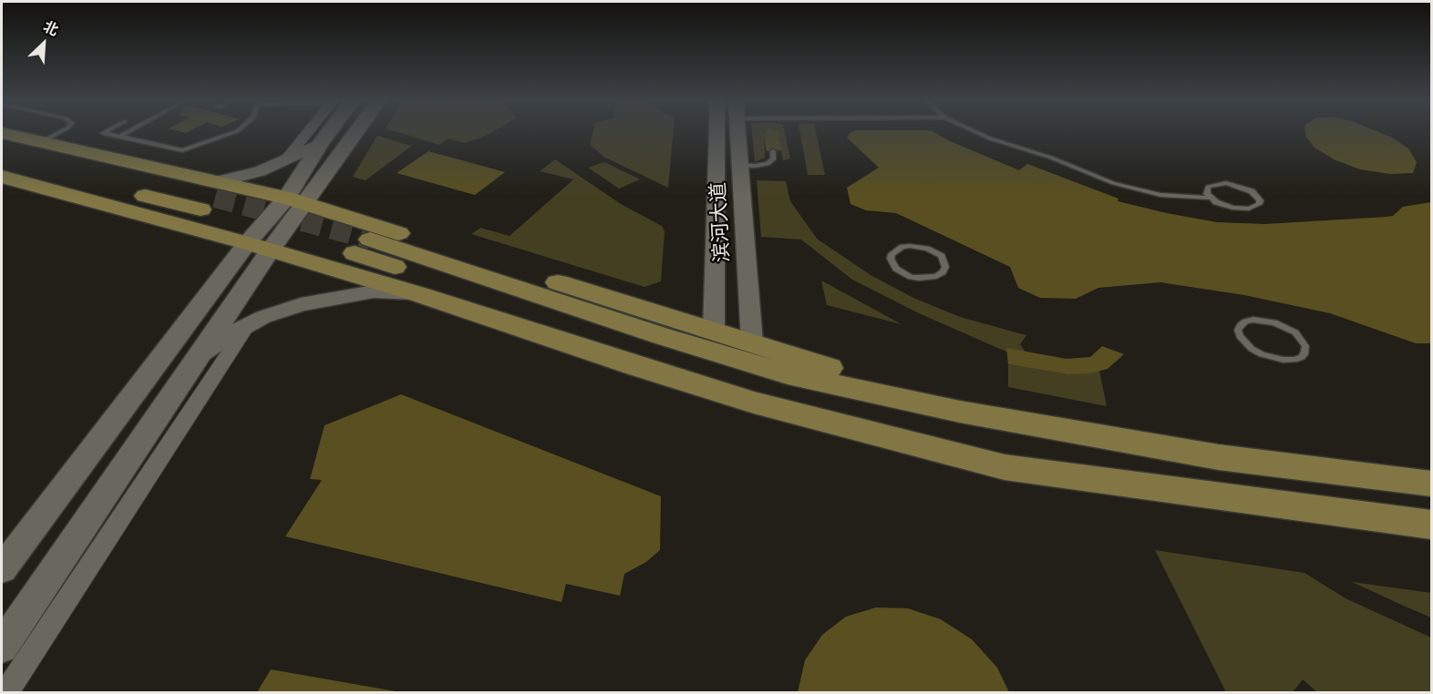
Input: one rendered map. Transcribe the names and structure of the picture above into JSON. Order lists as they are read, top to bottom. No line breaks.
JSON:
{"streets":{"street":["滨河大道"]},"north":"top right"}
